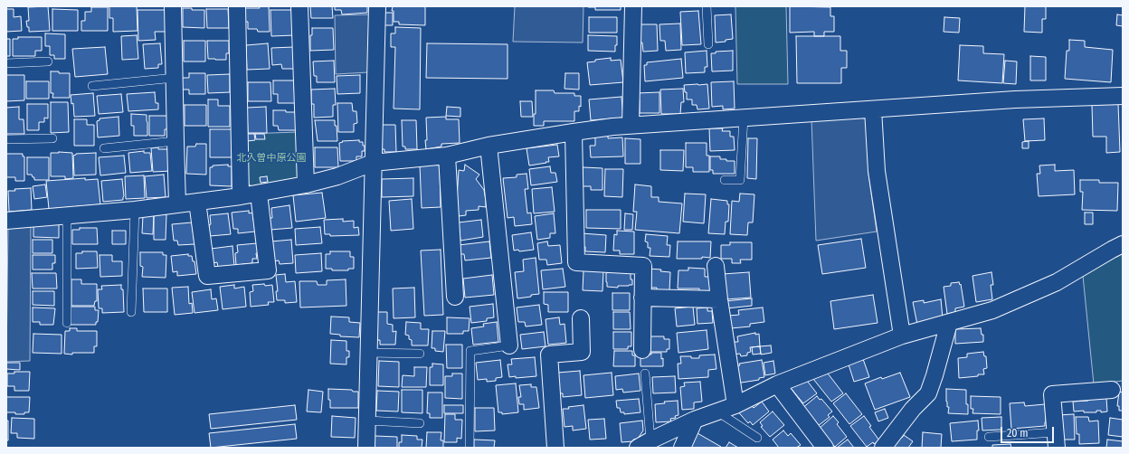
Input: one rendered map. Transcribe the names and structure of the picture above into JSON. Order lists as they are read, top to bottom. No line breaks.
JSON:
{"parks":["北入曽中原公園"],"scale_bar":"20 m"}
